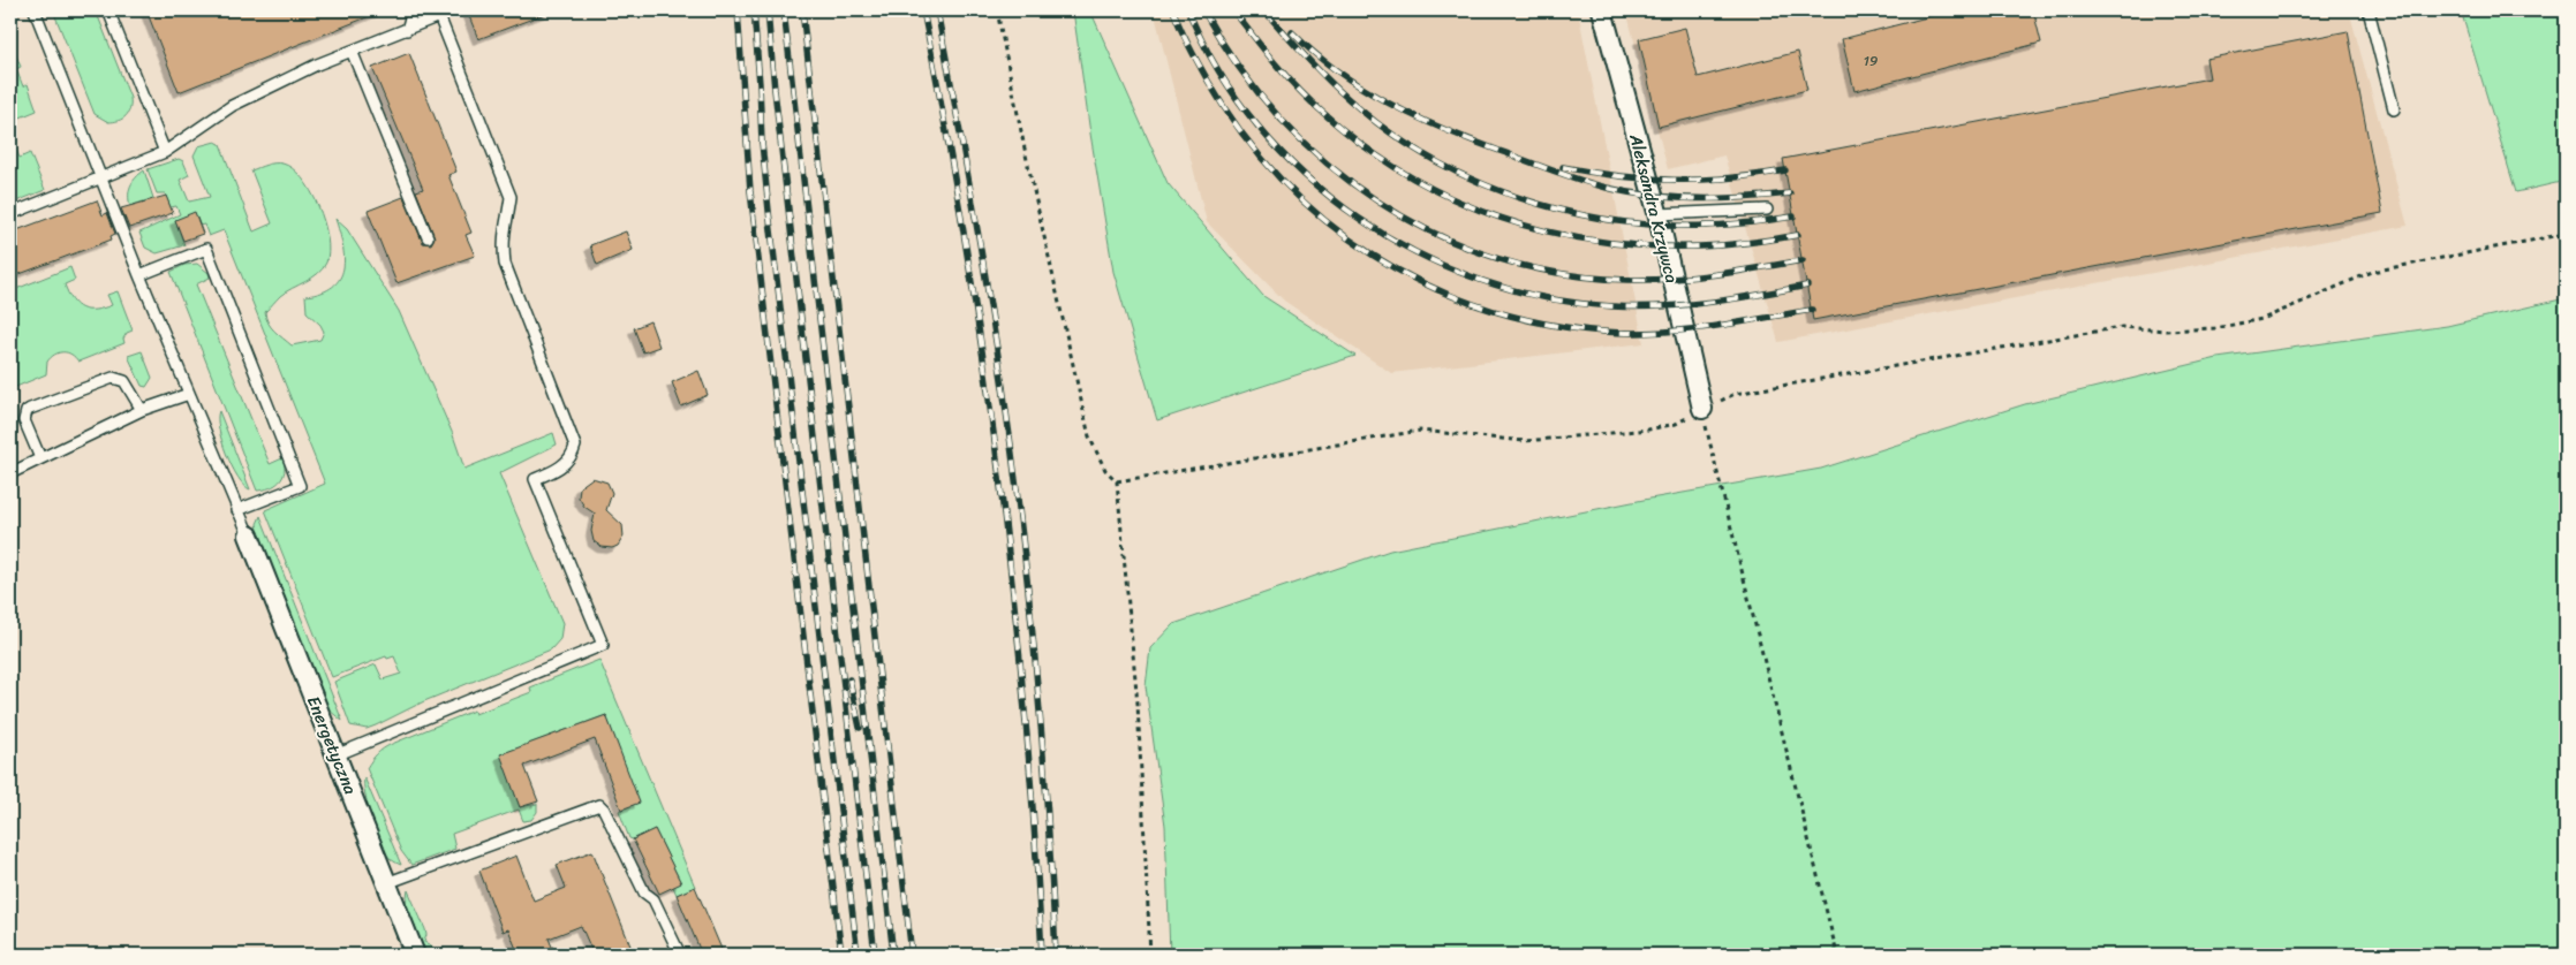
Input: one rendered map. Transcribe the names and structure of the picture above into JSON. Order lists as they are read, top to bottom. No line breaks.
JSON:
{"streets":{"street":["Aleksandra Krzywca","Energetyczna"]},"house_numbers":["19"]}
